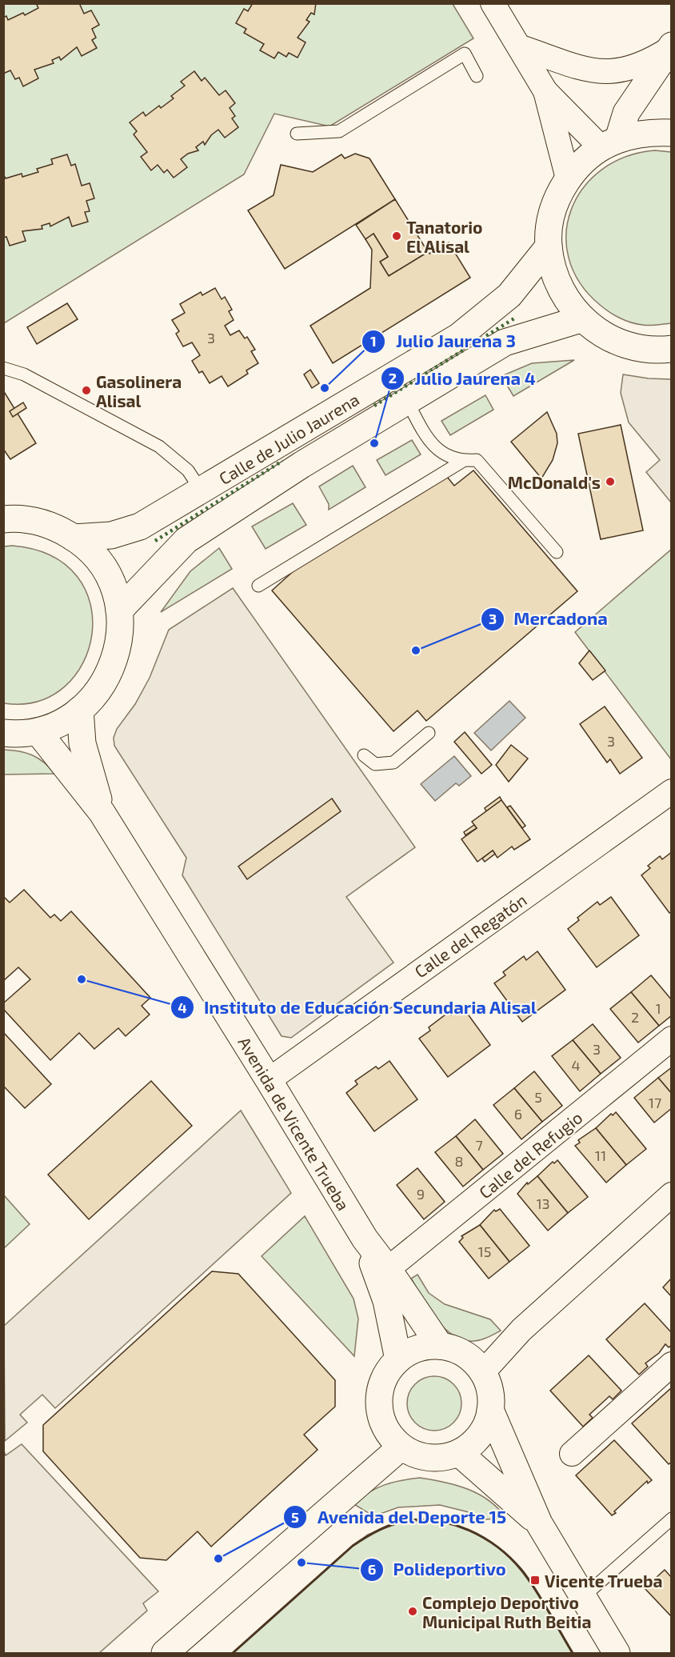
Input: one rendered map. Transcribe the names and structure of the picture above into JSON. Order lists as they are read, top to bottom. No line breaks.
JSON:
{"streets":{"main road":["Calle de Julio Jaurena","Avenida de Vicente Trueba"],"street":["Calle del Regatón","Calle del Refugio"]},"crossings":[["Calle del Regatón","Avenida de Vicente Trueba"],["Avenida de Vicente Trueba","Calle del Refugio"]],"places":{"other":["Tanatorio El Alisal","Julio Jaurena 3","Gasolinera Alisal","Julio Jaurena 4","McDonald's","Mercadona","Instituto de Educación Secundaria Alisal","Avenida del Deporte 15","Polideportivo","Complejo Deportivo Municipal Ruth Beitia"],"transit":["Vicente Trueba"]},"house_numbers":["3","3","1","2","3","4","5","17","6","7","11","8","9","13","15"]}
